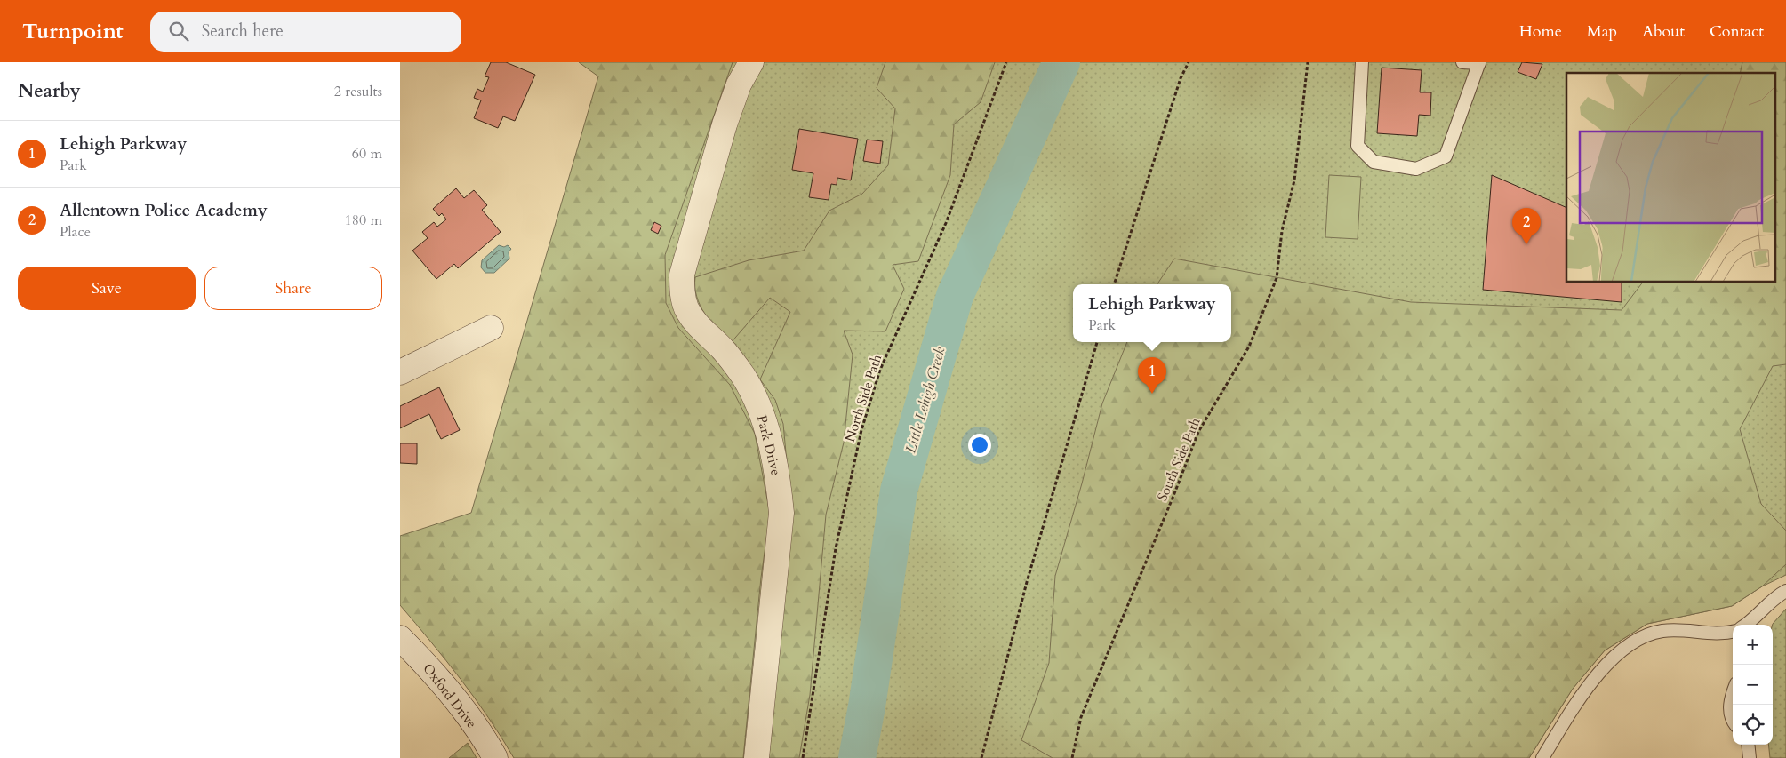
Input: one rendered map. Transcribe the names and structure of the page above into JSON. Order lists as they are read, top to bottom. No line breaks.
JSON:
{"streets":{"street":["Park Drive","Oxford Drive"],"path":["North Side Path","South Side Path"]},"water":["Little Lehigh Creek"],"page":{"header":"Turnpoint","search":"Search here","nav":["Home","Map","About","Contact"],"heading":["Nearby","2 results"],"list":[{"mark":"1","name":"Lehigh Parkway","note":"Park","value":"60 m"},{"mark":"2","name":"Allentown Police Academy","note":"Place","value":"180 m"}],"pins":["2","1"],"buttons":["Save","Share"],"popup":["Lehigh Parkway","Park"],"map_buttons":["+","−"]}}
